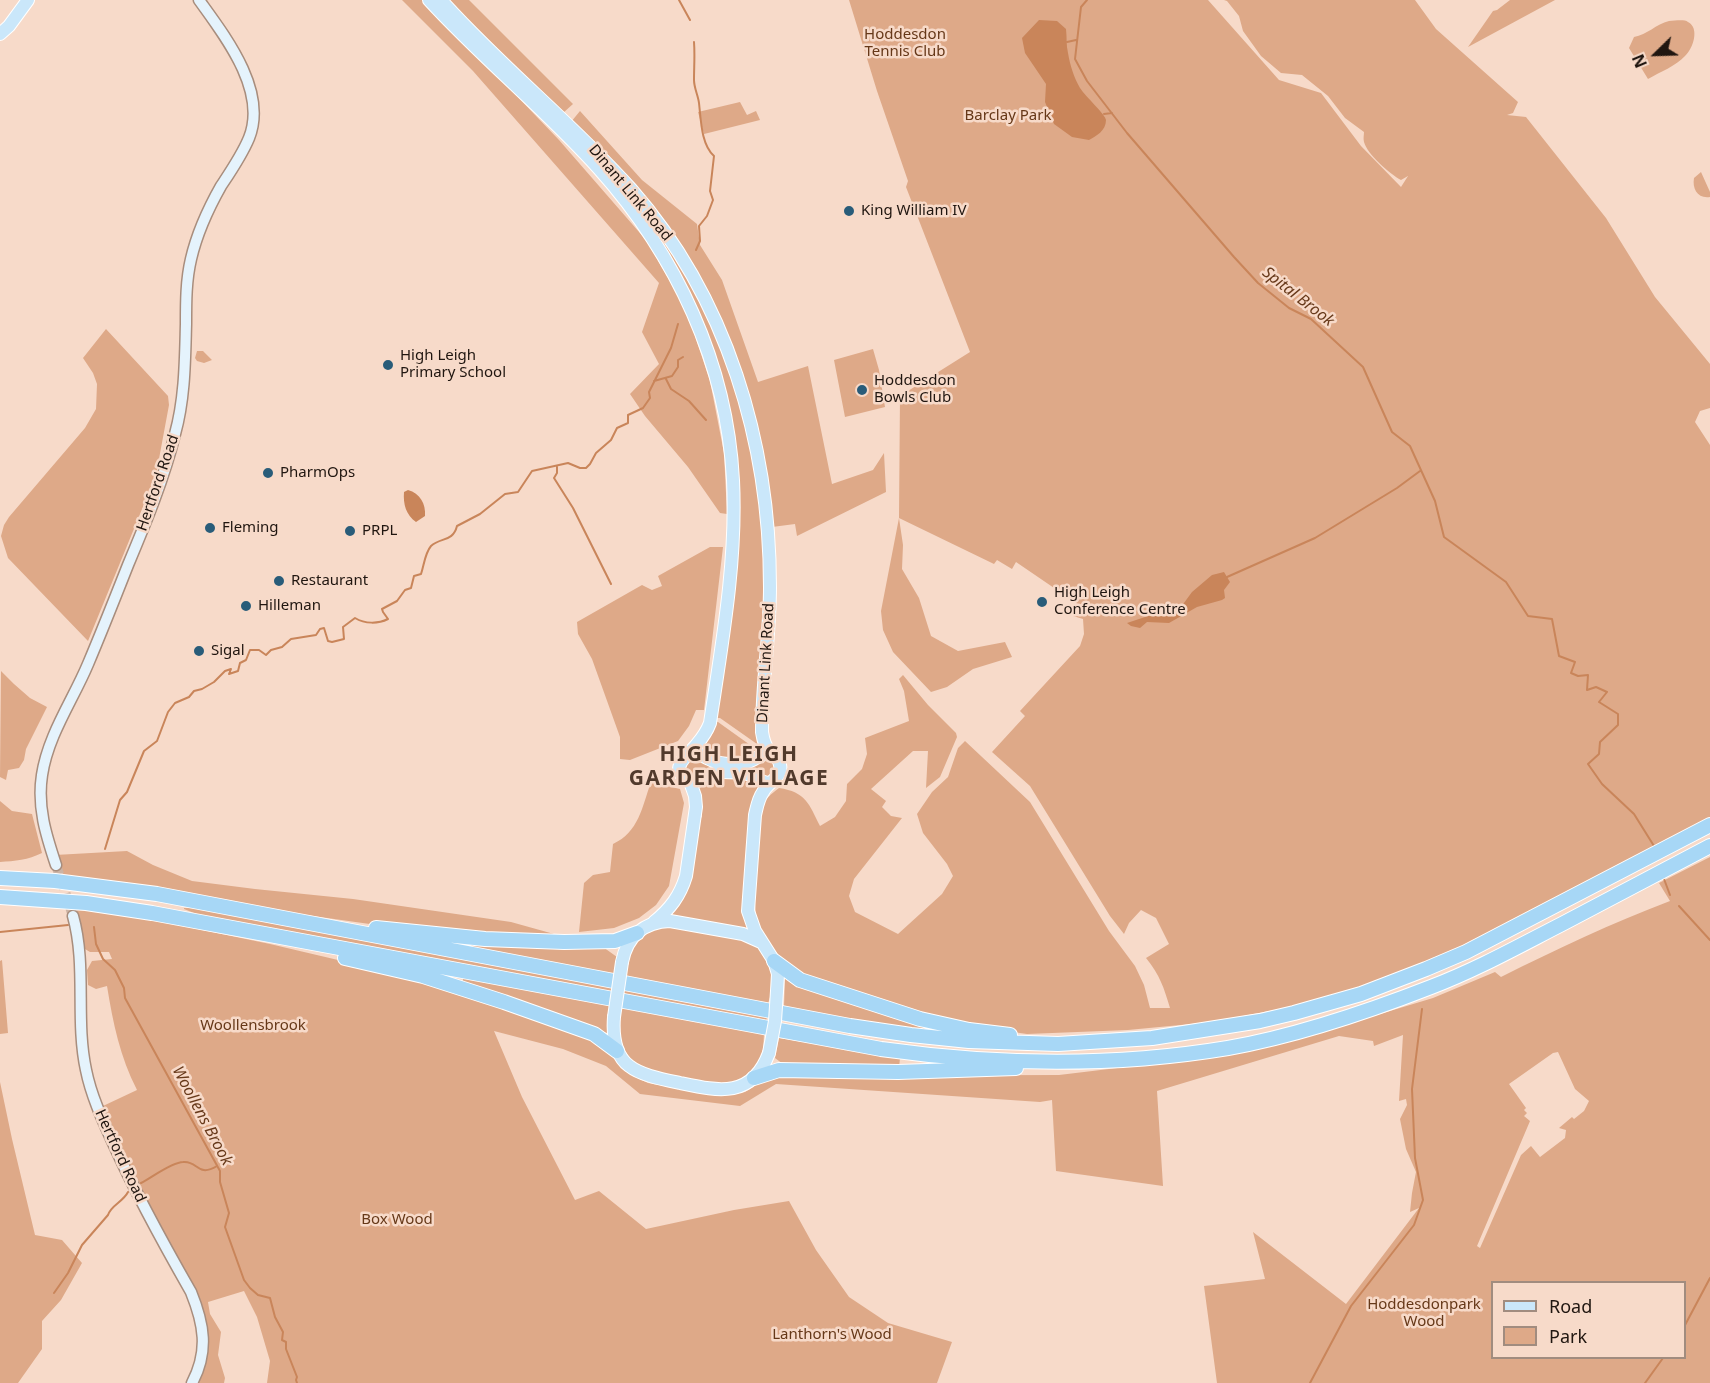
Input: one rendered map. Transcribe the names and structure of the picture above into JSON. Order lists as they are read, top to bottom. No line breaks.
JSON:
{"streets":{"main road":["Dinant Link Road","Hertford Road"]},"districts":["HIGH LEIGH GARDEN VILLAGE"],"water":["Spital Brook","Woollens Brook"],"parks":["Hoddesdon Tennis Club","Barclay Park","Woollensbrook","Box Wood","Hoddesdonpark Wood","Lanthorn's Wood"],"places":["King William IV","High Leigh Primary School","Hoddesdon Bowls Club","PharmOps","Fleming","PRPL","Restaurant","High Leigh Conference Centre","Hilleman","Sigal"],"legend":["Road","Park"],"north":"bottom left"}
